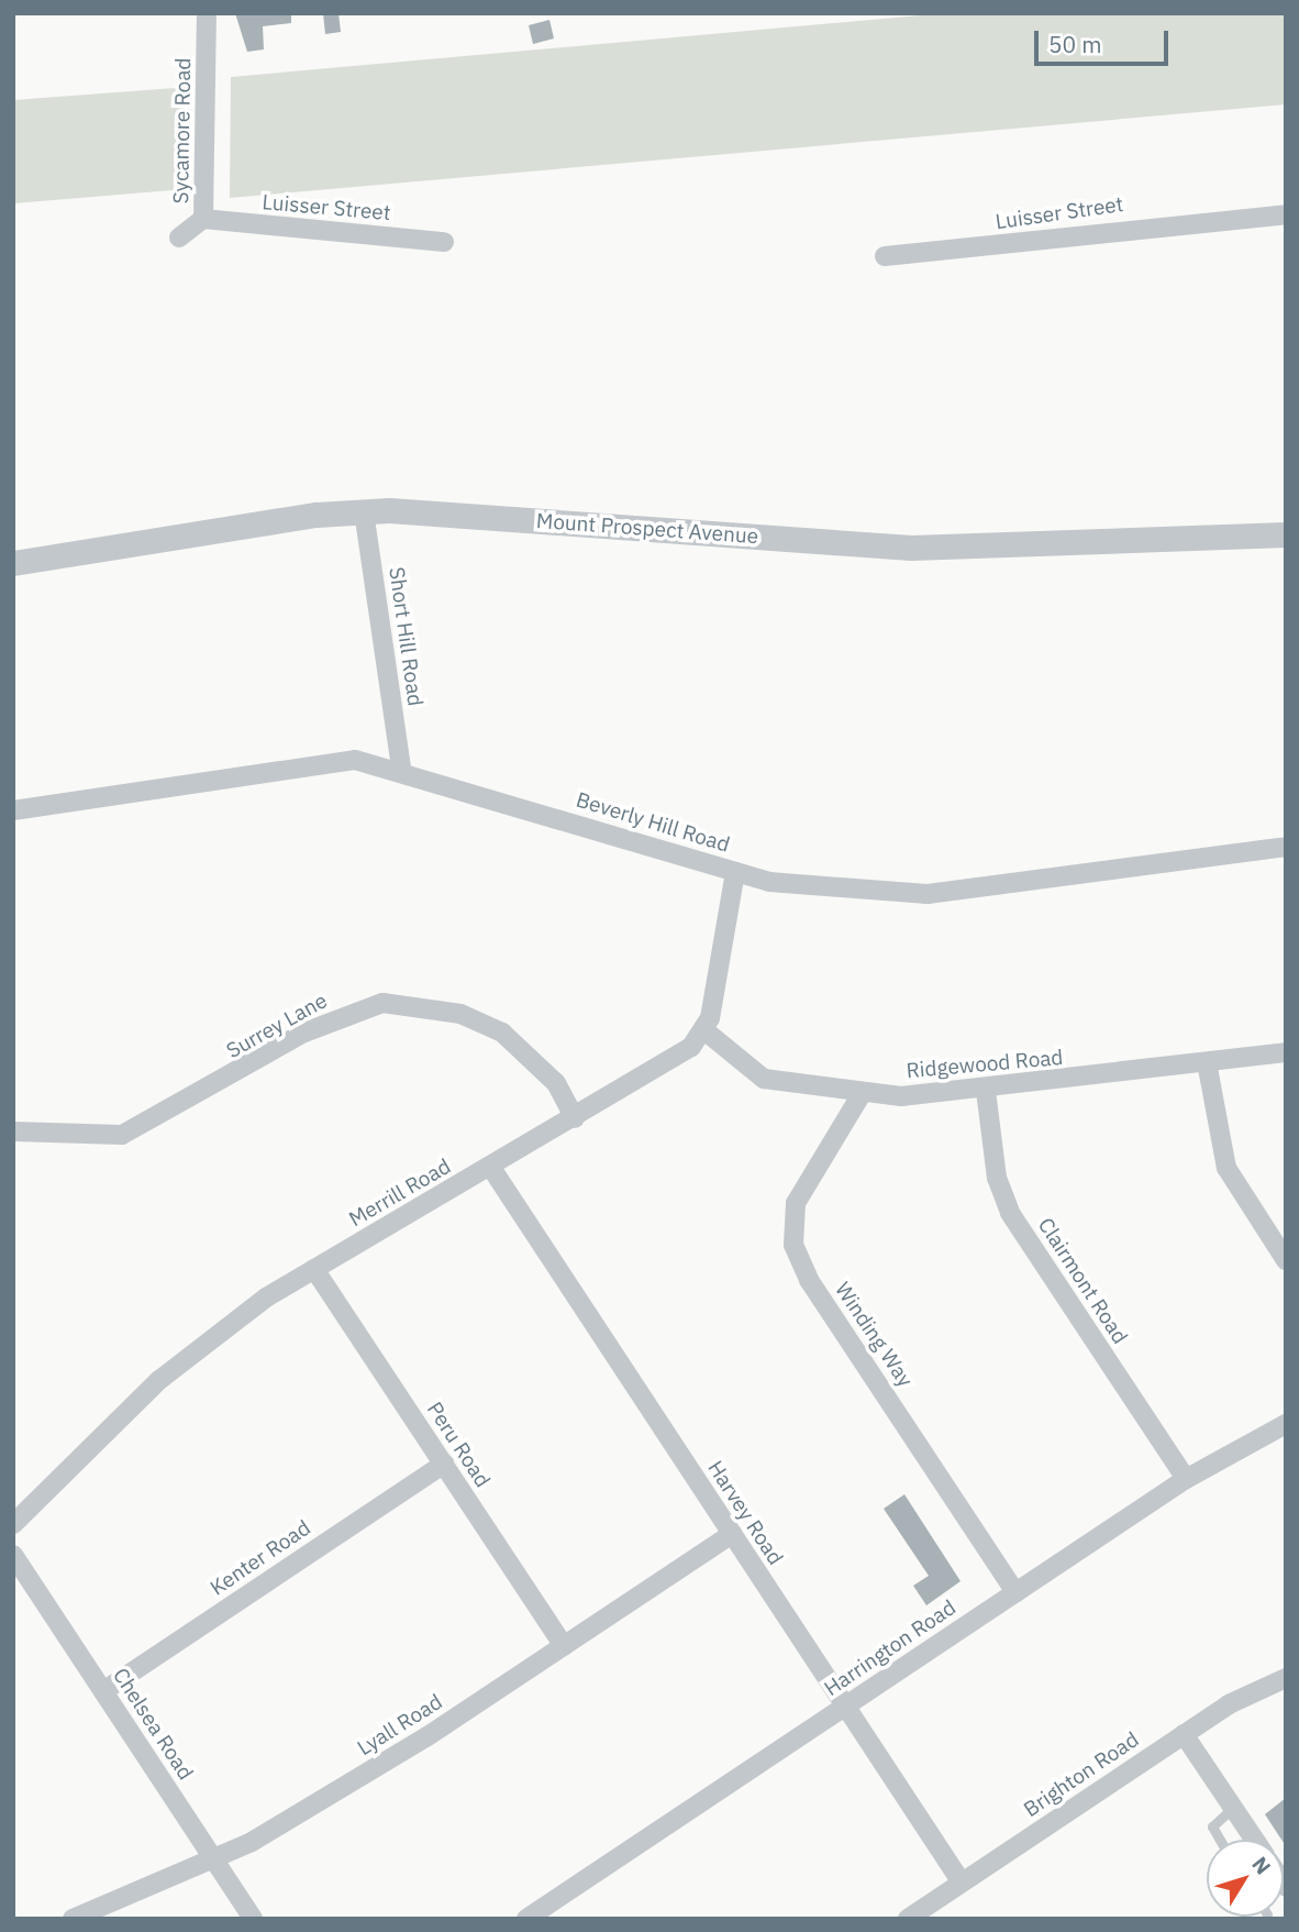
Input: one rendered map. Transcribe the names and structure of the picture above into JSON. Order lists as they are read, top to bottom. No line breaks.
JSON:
{"streets":{"street":["Sycamore Road","Luisser Street","Mount Prospect Avenue","Short Hill Road","Beverly Hill Road","Surrey Lane","Ridgewood Road","Merrill Road","Clairmont Road","Winding Way","Peru Road","Harvey Road","Kenter Road","Harrington Road","Chelsea Road","Lyall Road","Brighton Road"]},"crossings":[["Sycamore Road","Luisser Street"],["Mount Prospect Avenue","Short Hill Road"],["Short Hill Road","Beverly Hill Road"],["Surrey Lane","Merrill Road"],["Ridgewood Road","Merrill Road"],["Ridgewood Road","Clairmont Road"],["Ridgewood Road","Winding Way"],["Merrill Road","Peru Road"],["Merrill Road","Harvey Road"],["Clairmont Road","Harrington Road"],["Winding Way","Harrington Road"],["Peru Road","Kenter Road"],["Peru Road","Lyall Road"],["Harvey Road","Harrington Road"],["Harvey Road","Lyall Road"],["Harvey Road","Brighton Road"],["Kenter Road","Chelsea Road"],["Chelsea Road","Lyall Road"]],"scale_bar":"50 m","north":"top right"}
